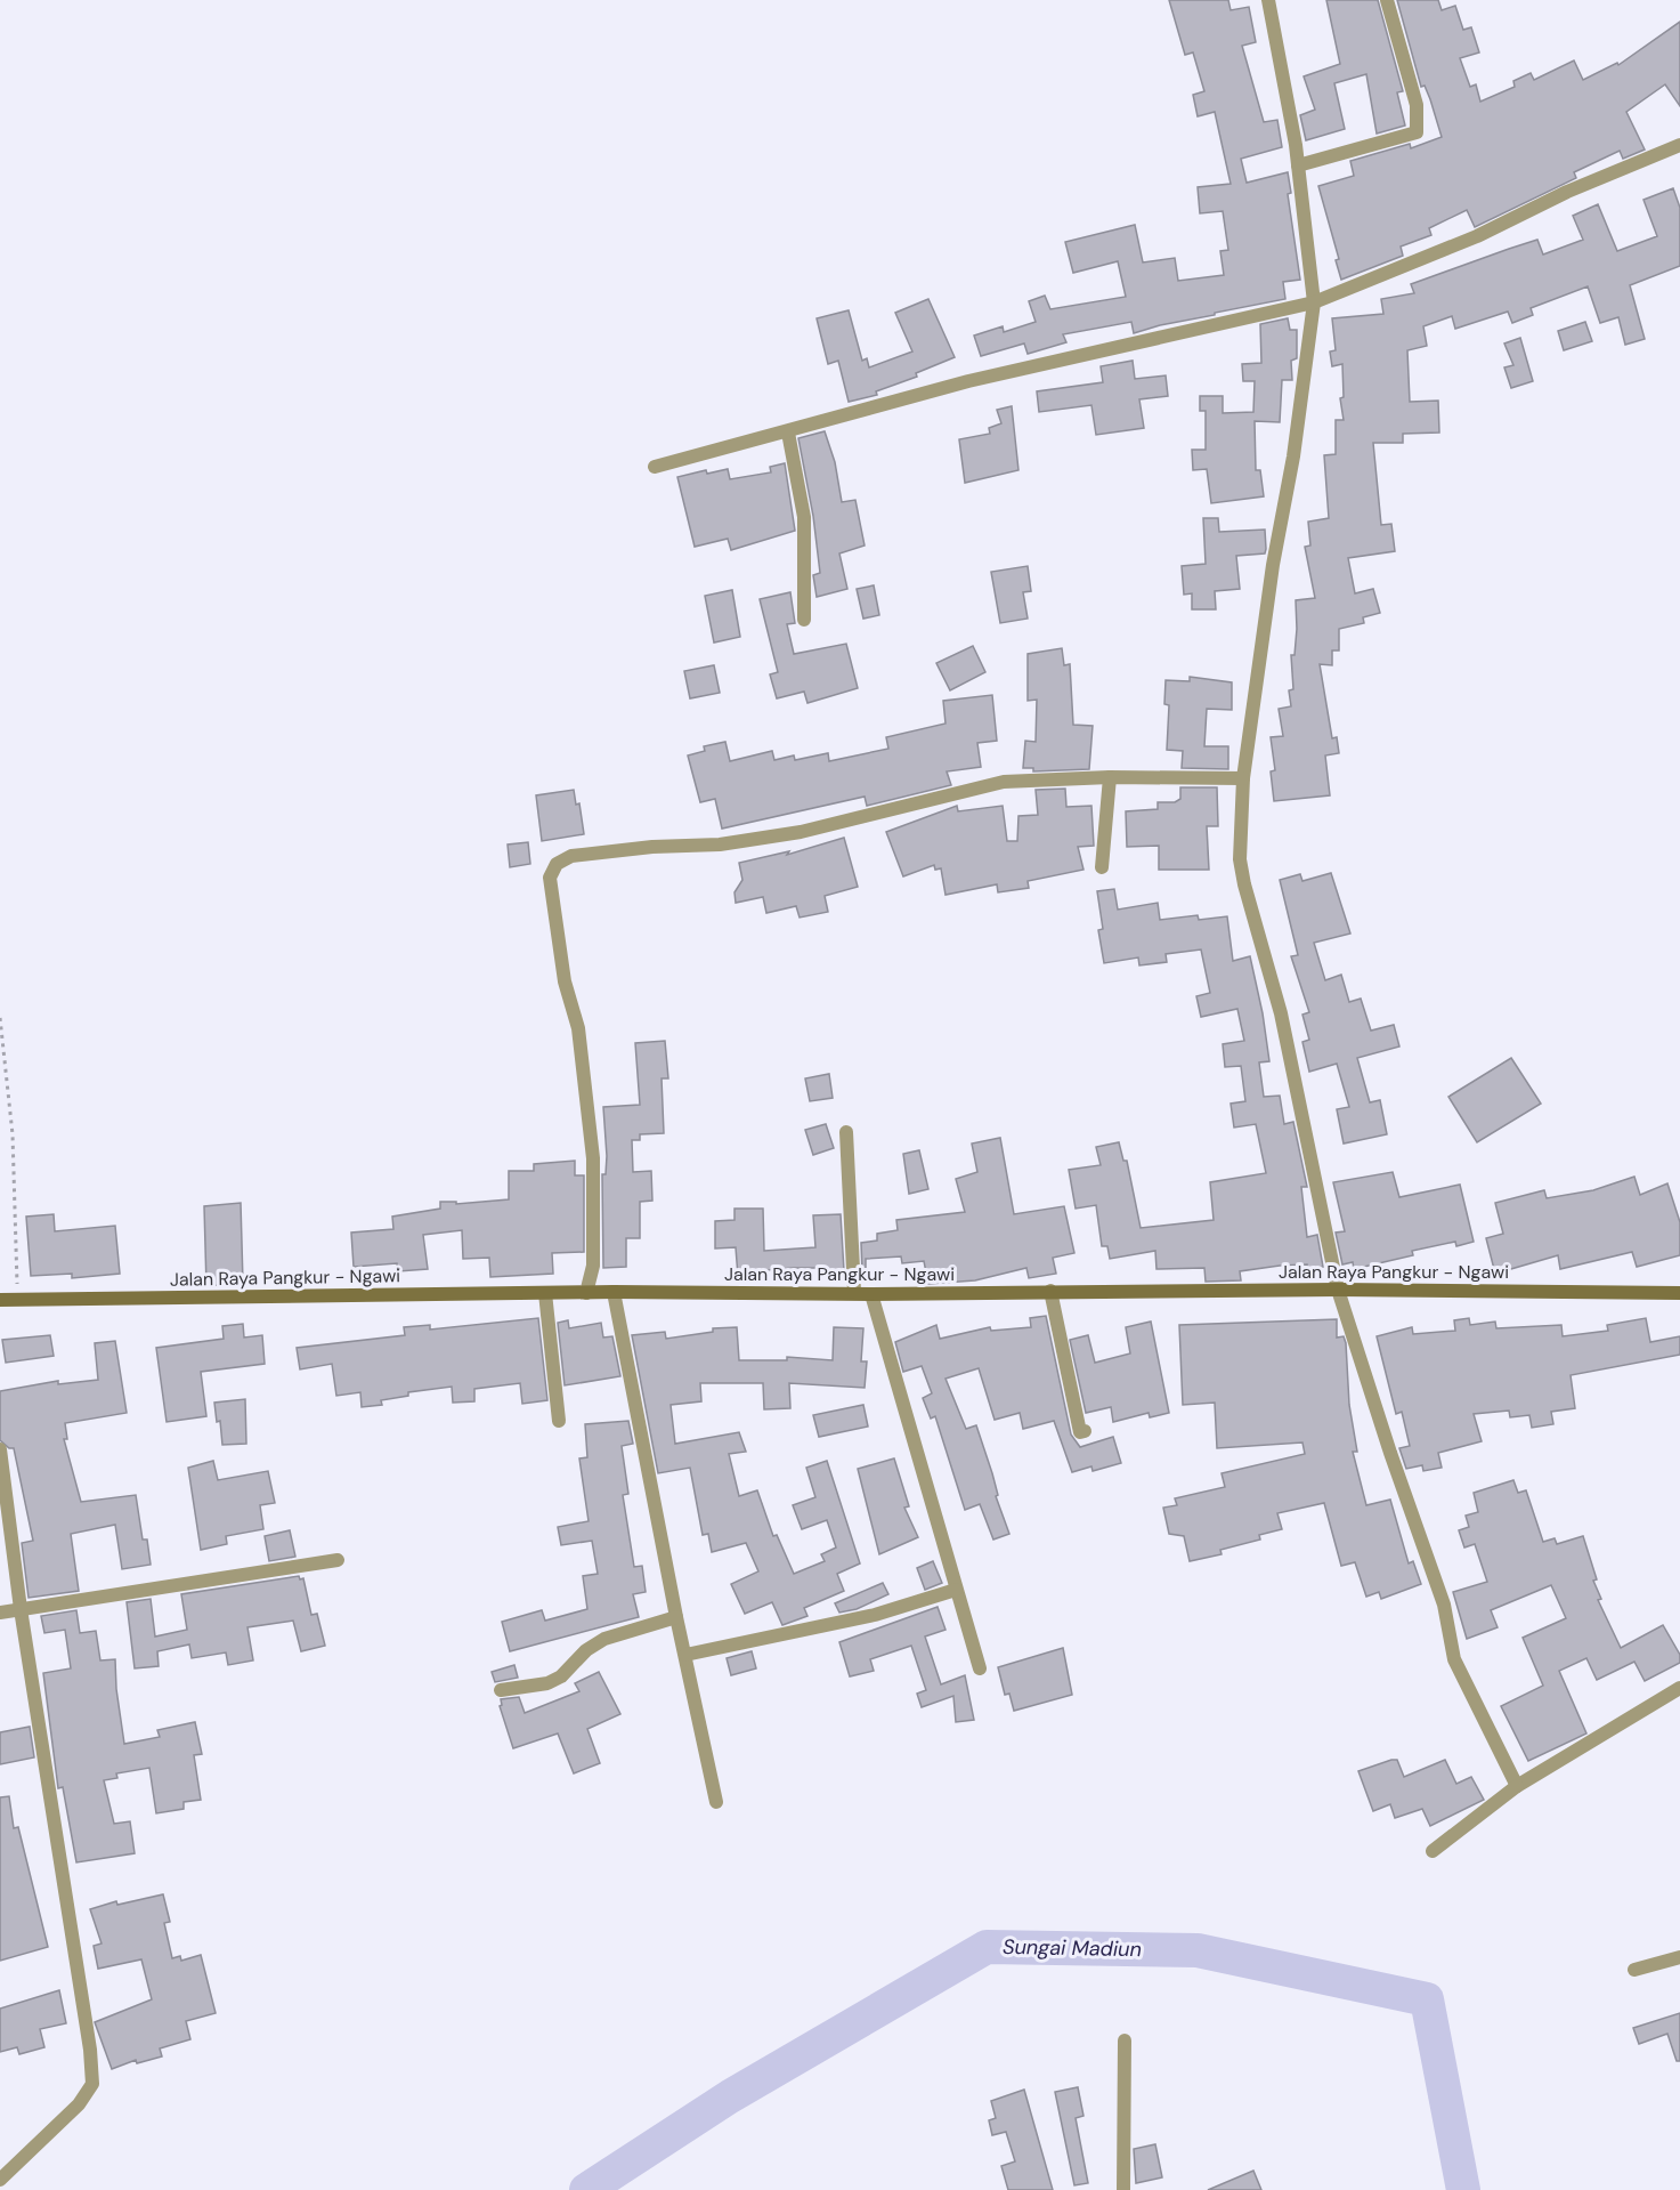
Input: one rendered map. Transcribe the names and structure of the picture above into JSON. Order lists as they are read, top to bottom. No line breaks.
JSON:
{"streets":{"main road":["Jalan Raya Pangkur - Ngawi"]},"water":["Sungai Madiun"]}
